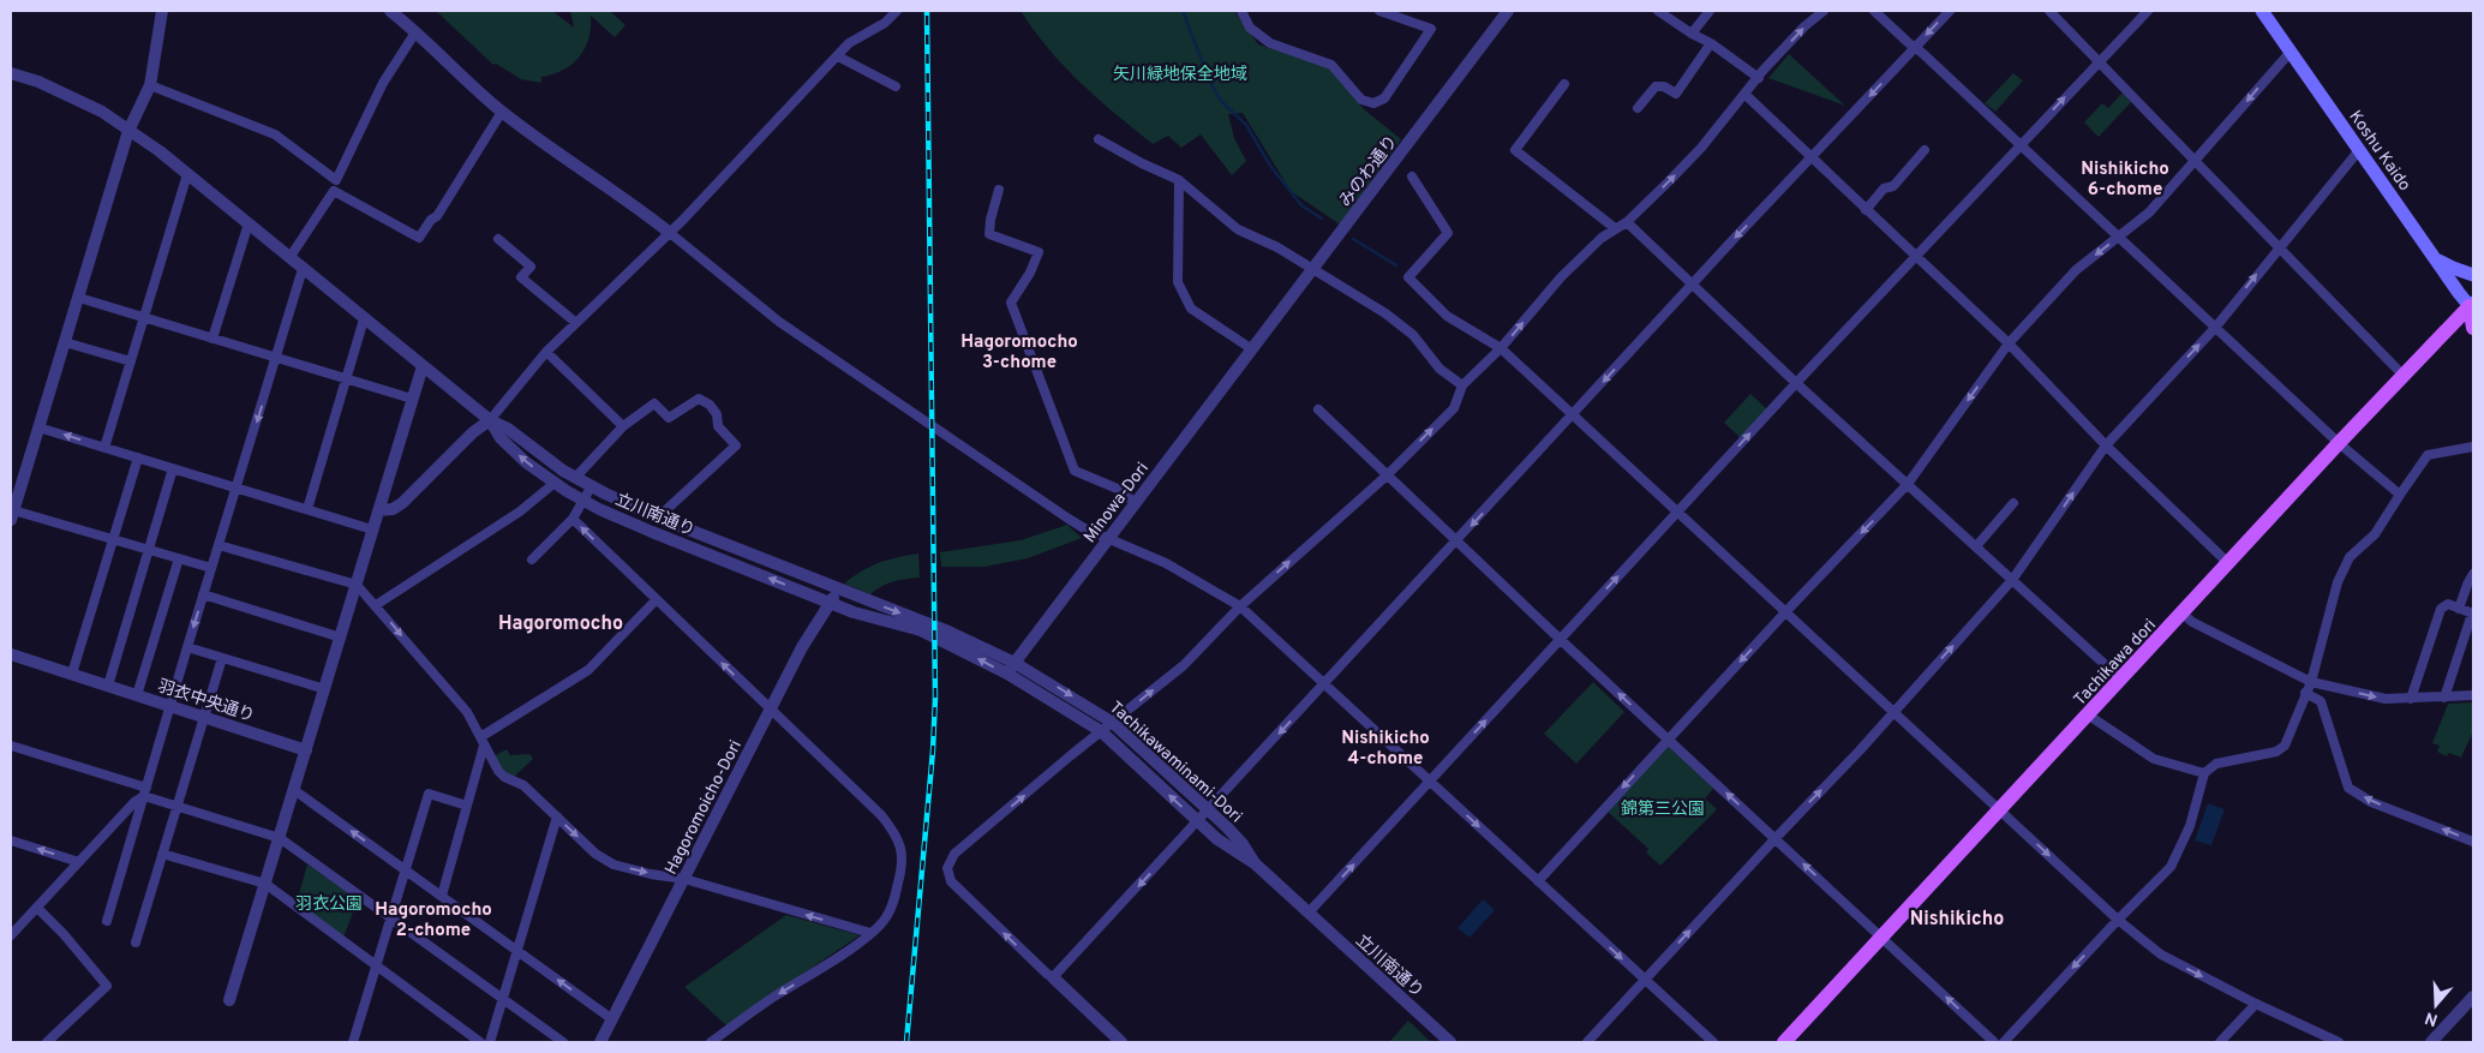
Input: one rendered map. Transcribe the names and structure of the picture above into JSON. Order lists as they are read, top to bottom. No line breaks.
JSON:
{"streets":{"main road":["Koshu Kaido","Tachikawa dori"],"street":["みのわ通り","Minowa-Dori","立川南通り","羽衣中央通り","Tachikawaminami-Dori","Hagoromoicho-Dori"]},"crossings":[["Koshu Kaido","Tachikawa dori"],["みのわ通り","Minowa-Dori"],["Minowa-Dori","Tachikawaminami-Dori"],["立川南通り","Tachikawaminami-Dori"],["立川南通り","Hagoromoicho-Dori"],["Tachikawaminami-Dori","Hagoromoicho-Dori"]],"districts":["Nishikicho 6-chome","Hagoromocho 3-chome","Hagoromocho","Nishikicho 4-chome","Hagoromocho 2-chome","Nishikicho"],"parks":["矢川緑地保全地域","錦第三公園","羽衣公園"],"north":"bottom"}
